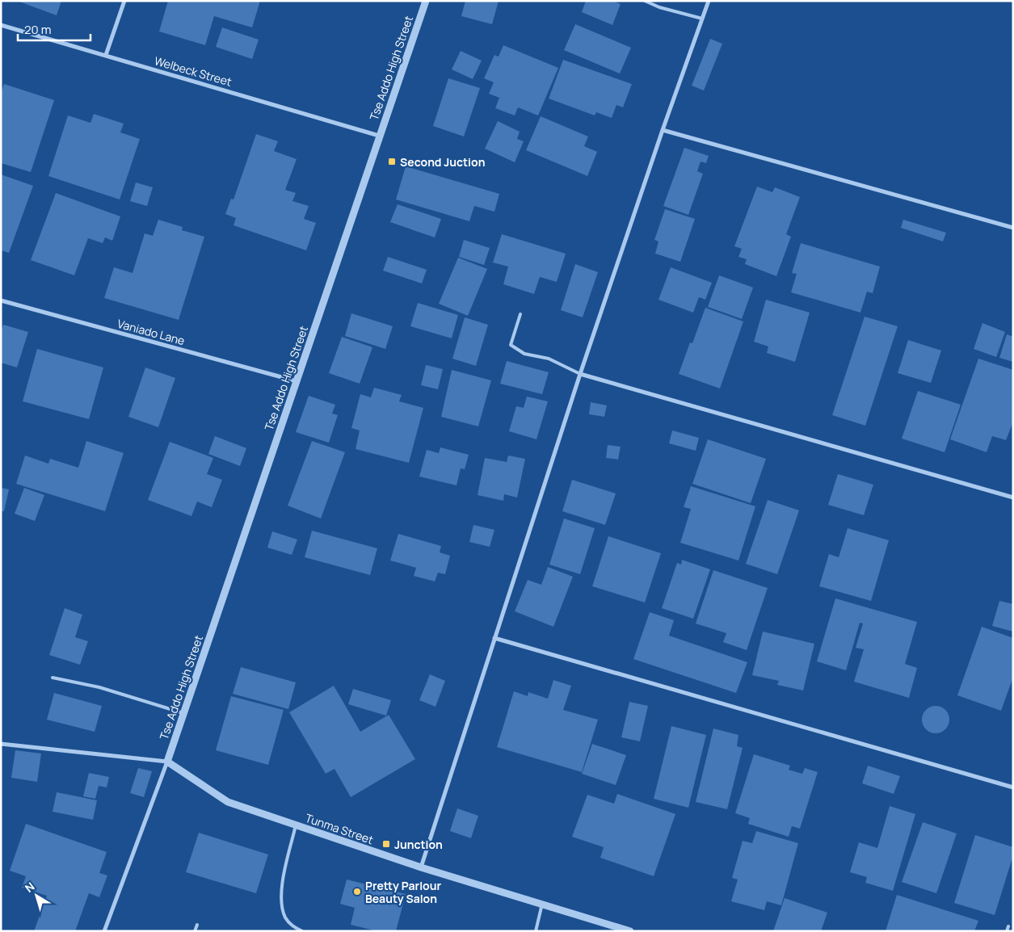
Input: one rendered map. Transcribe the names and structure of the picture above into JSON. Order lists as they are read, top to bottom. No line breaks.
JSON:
{"streets":{"street":["Tse Addo High Street","Welbeck Street","Vaniado Lane","Tunma Street"]},"crossings":[["Tse Addo High Street","Welbeck Street"],["Tse Addo High Street","Vaniado Lane"],["Tse Addo High Street","Tunma Street"]],"places":{"transit":["Second Juction","Junction"],"other":["Pretty Parlour Beauty Salon"]},"scale_bar":"20 m","north":"top left"}
